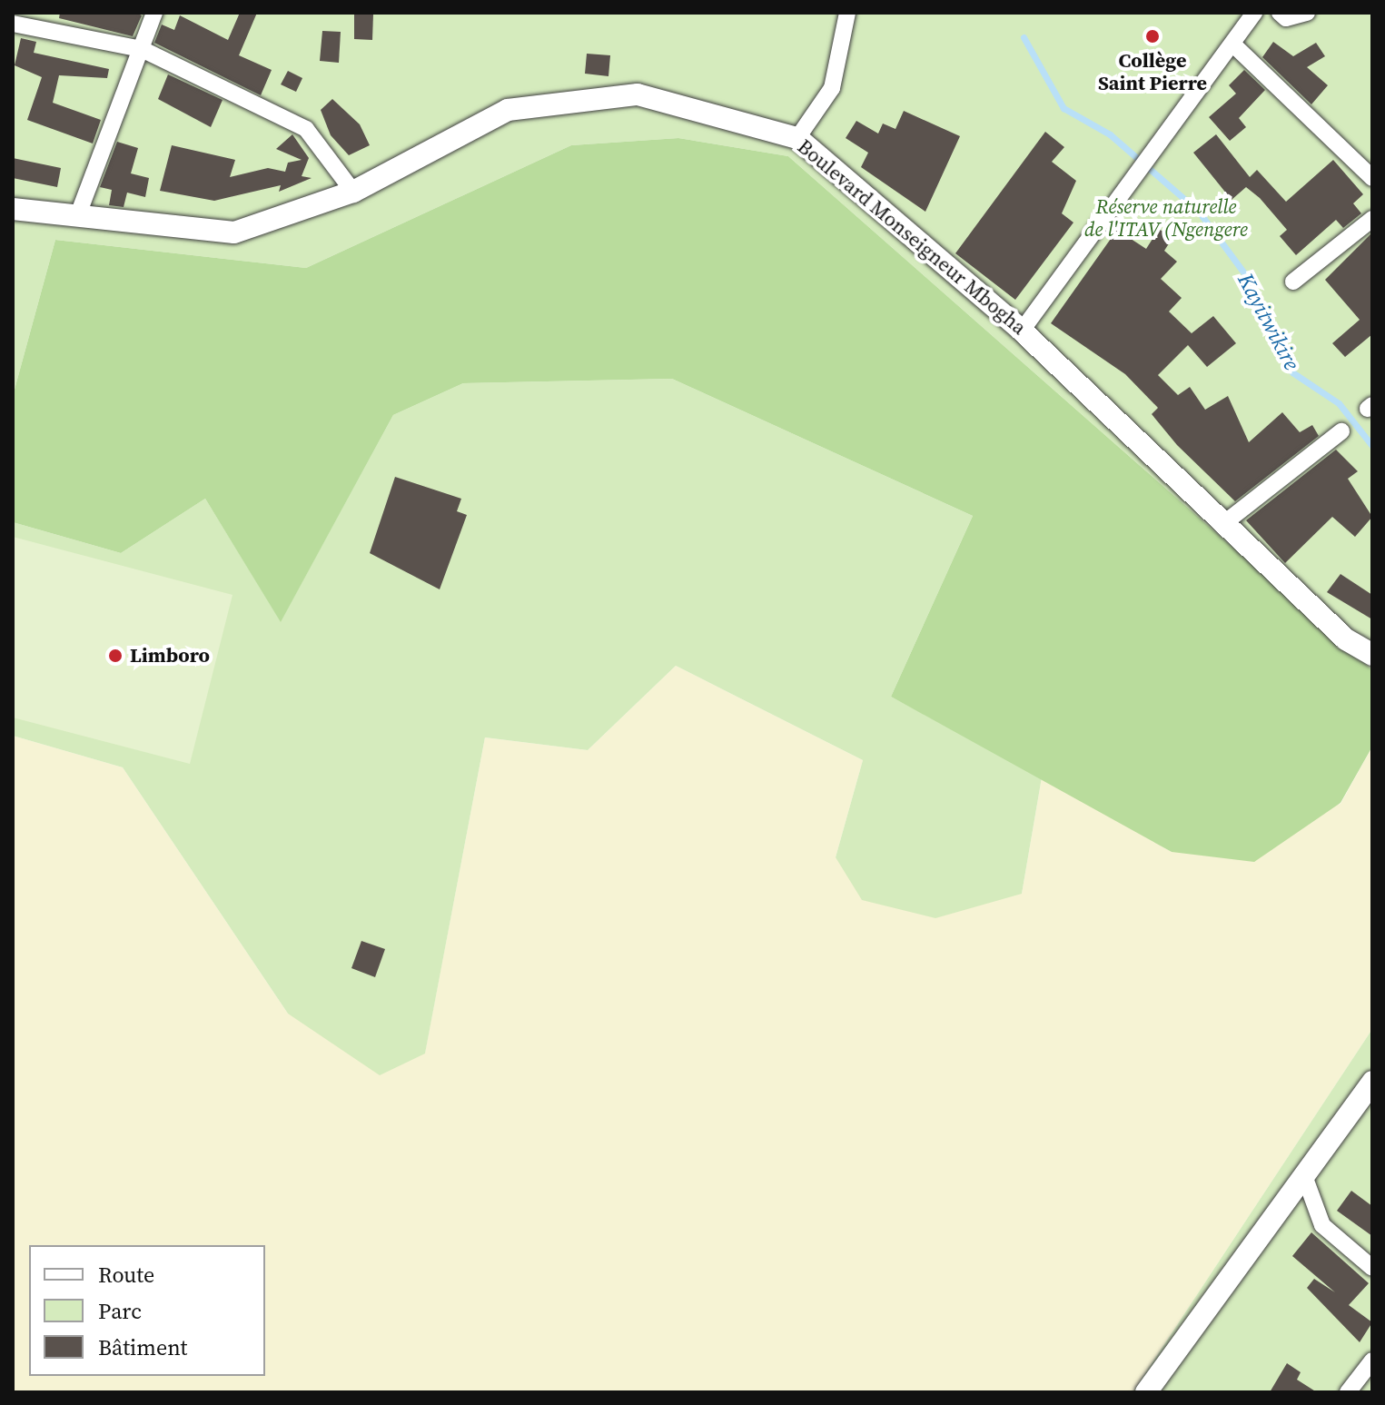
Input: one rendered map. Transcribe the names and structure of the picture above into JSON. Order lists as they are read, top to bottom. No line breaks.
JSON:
{"streets":{"street":["Boulevard Monseigneur Mbogha"]},"water":["Kayitwikire"],"parks":["Réserve naturelle de l'ITAV (Ngengere"],"places":["Collège Saint Pierre","Limboro"],"legend":["Route","Parc","Bâtiment"]}
